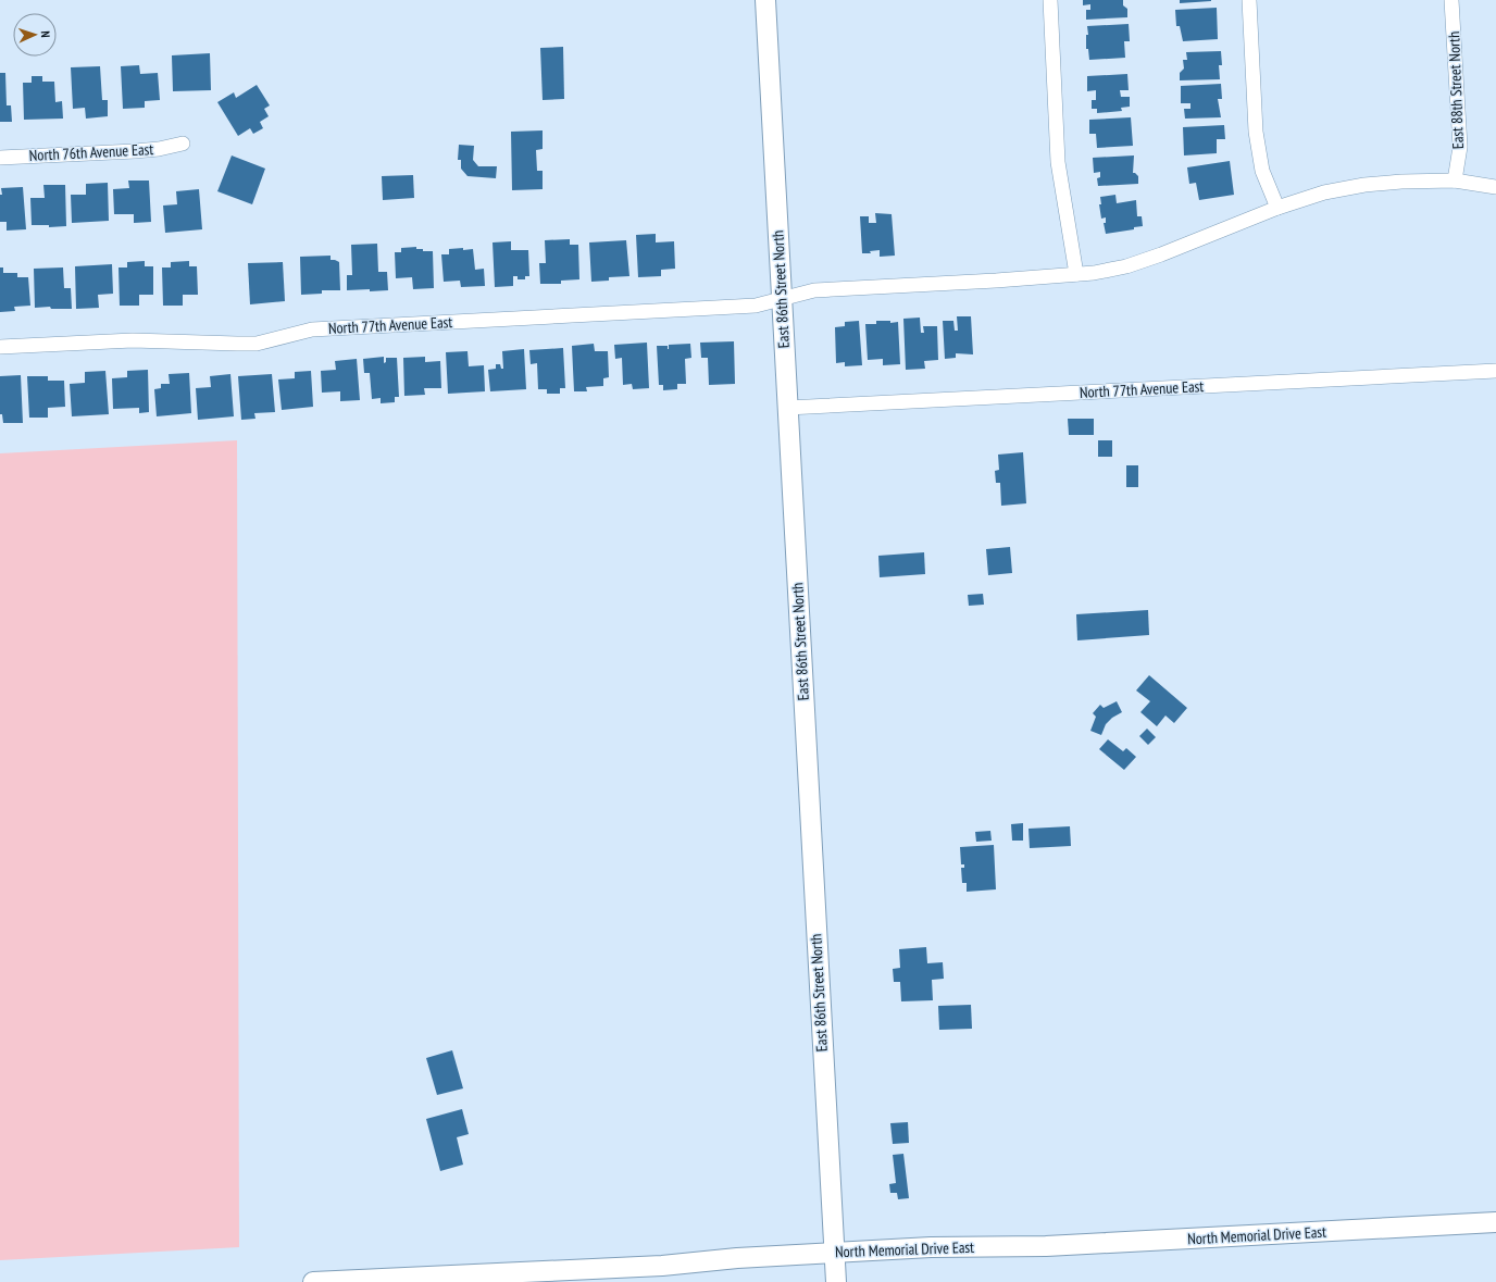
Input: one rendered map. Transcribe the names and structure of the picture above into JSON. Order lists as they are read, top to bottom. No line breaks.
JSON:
{"streets":{"street":["East 88th Street North","North 76th Avenue East","East 86th Street North","North 77th Avenue East","North Memorial Drive East"]},"crossings":[["East 88th Street North","North 77th Avenue East"],["East 86th Street North","North 77th Avenue East"],["East 86th Street North","North Memorial Drive East"]],"north":"right"}
